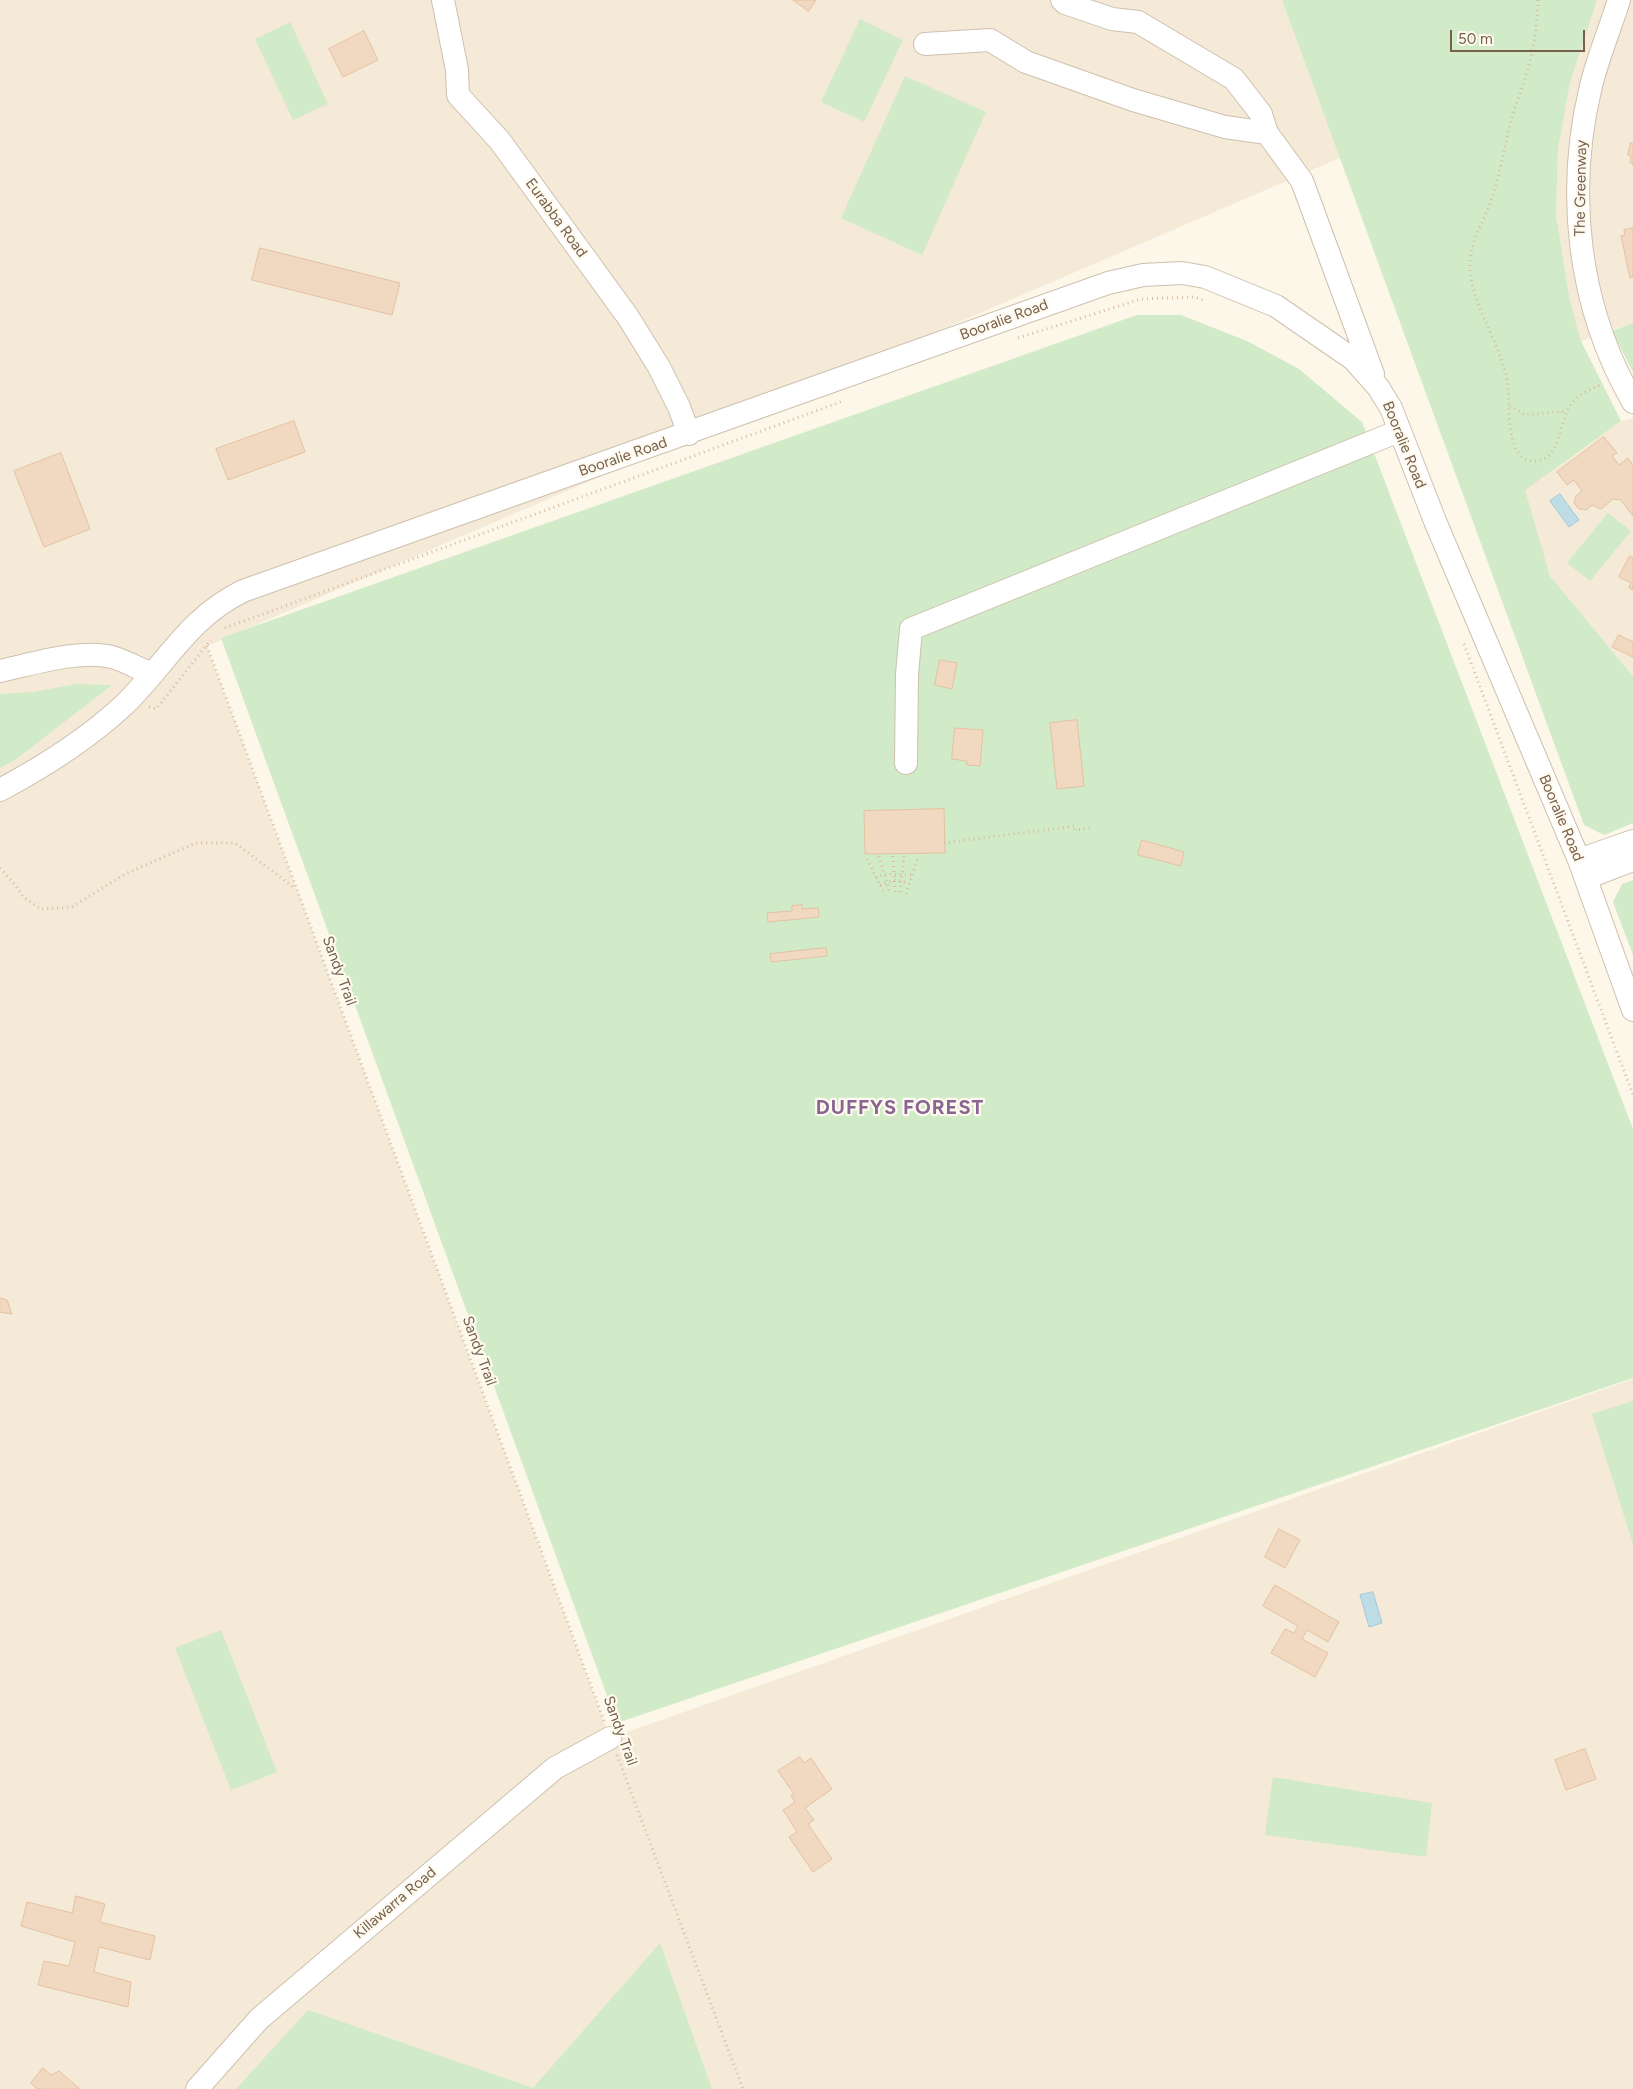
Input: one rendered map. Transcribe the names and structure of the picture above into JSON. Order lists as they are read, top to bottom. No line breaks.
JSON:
{"streets":{"street":["The Greenway","Eurabba Road","Booralie Road","Killawarra Road"],"path":["Sandy Trail"]},"crossings":[["Eurabba Road","Booralie Road"],["Booralie Road","Sandy Trail"],["Sandy Trail","Killawarra Road"]],"districts":["DUFFYS FOREST"],"scale_bar":"50 m"}
